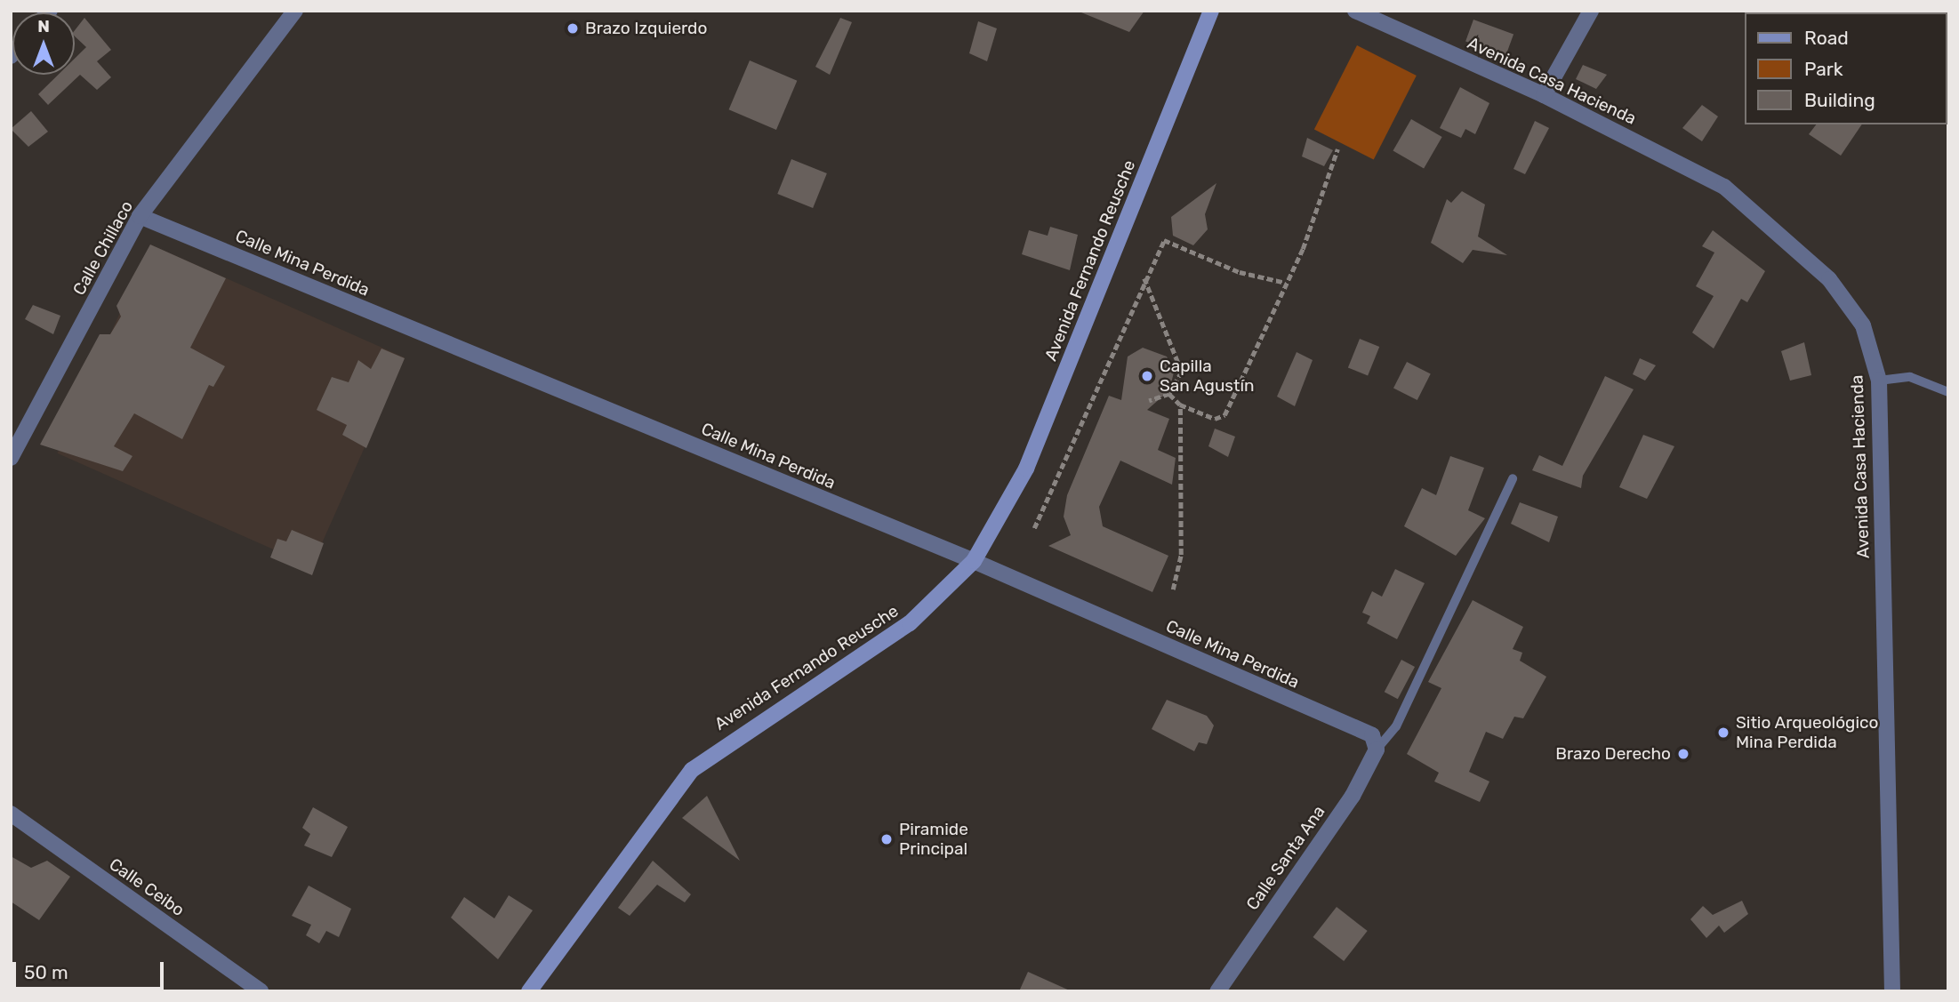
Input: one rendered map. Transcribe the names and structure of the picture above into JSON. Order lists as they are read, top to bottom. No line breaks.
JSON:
{"streets":{"street":["Avenida Casa Hacienda","Calle Chillaco","Avenida Fernando Reusche","Calle Mina Perdida","Calle Santa Ana","Calle Ceibo"]},"crossings":[["Calle Chillaco","Calle Mina Perdida"],["Avenida Fernando Reusche","Calle Mina Perdida"],["Calle Mina Perdida","Calle Santa Ana"]],"places":["Brazo Izquierdo","Capilla San Agustín","Sitio Arqueológico Mina Perdida","Brazo Derecho","Piramide Principal"],"legend":["Road","Park","Building"],"scale_bar":"50 m","north":"top"}
